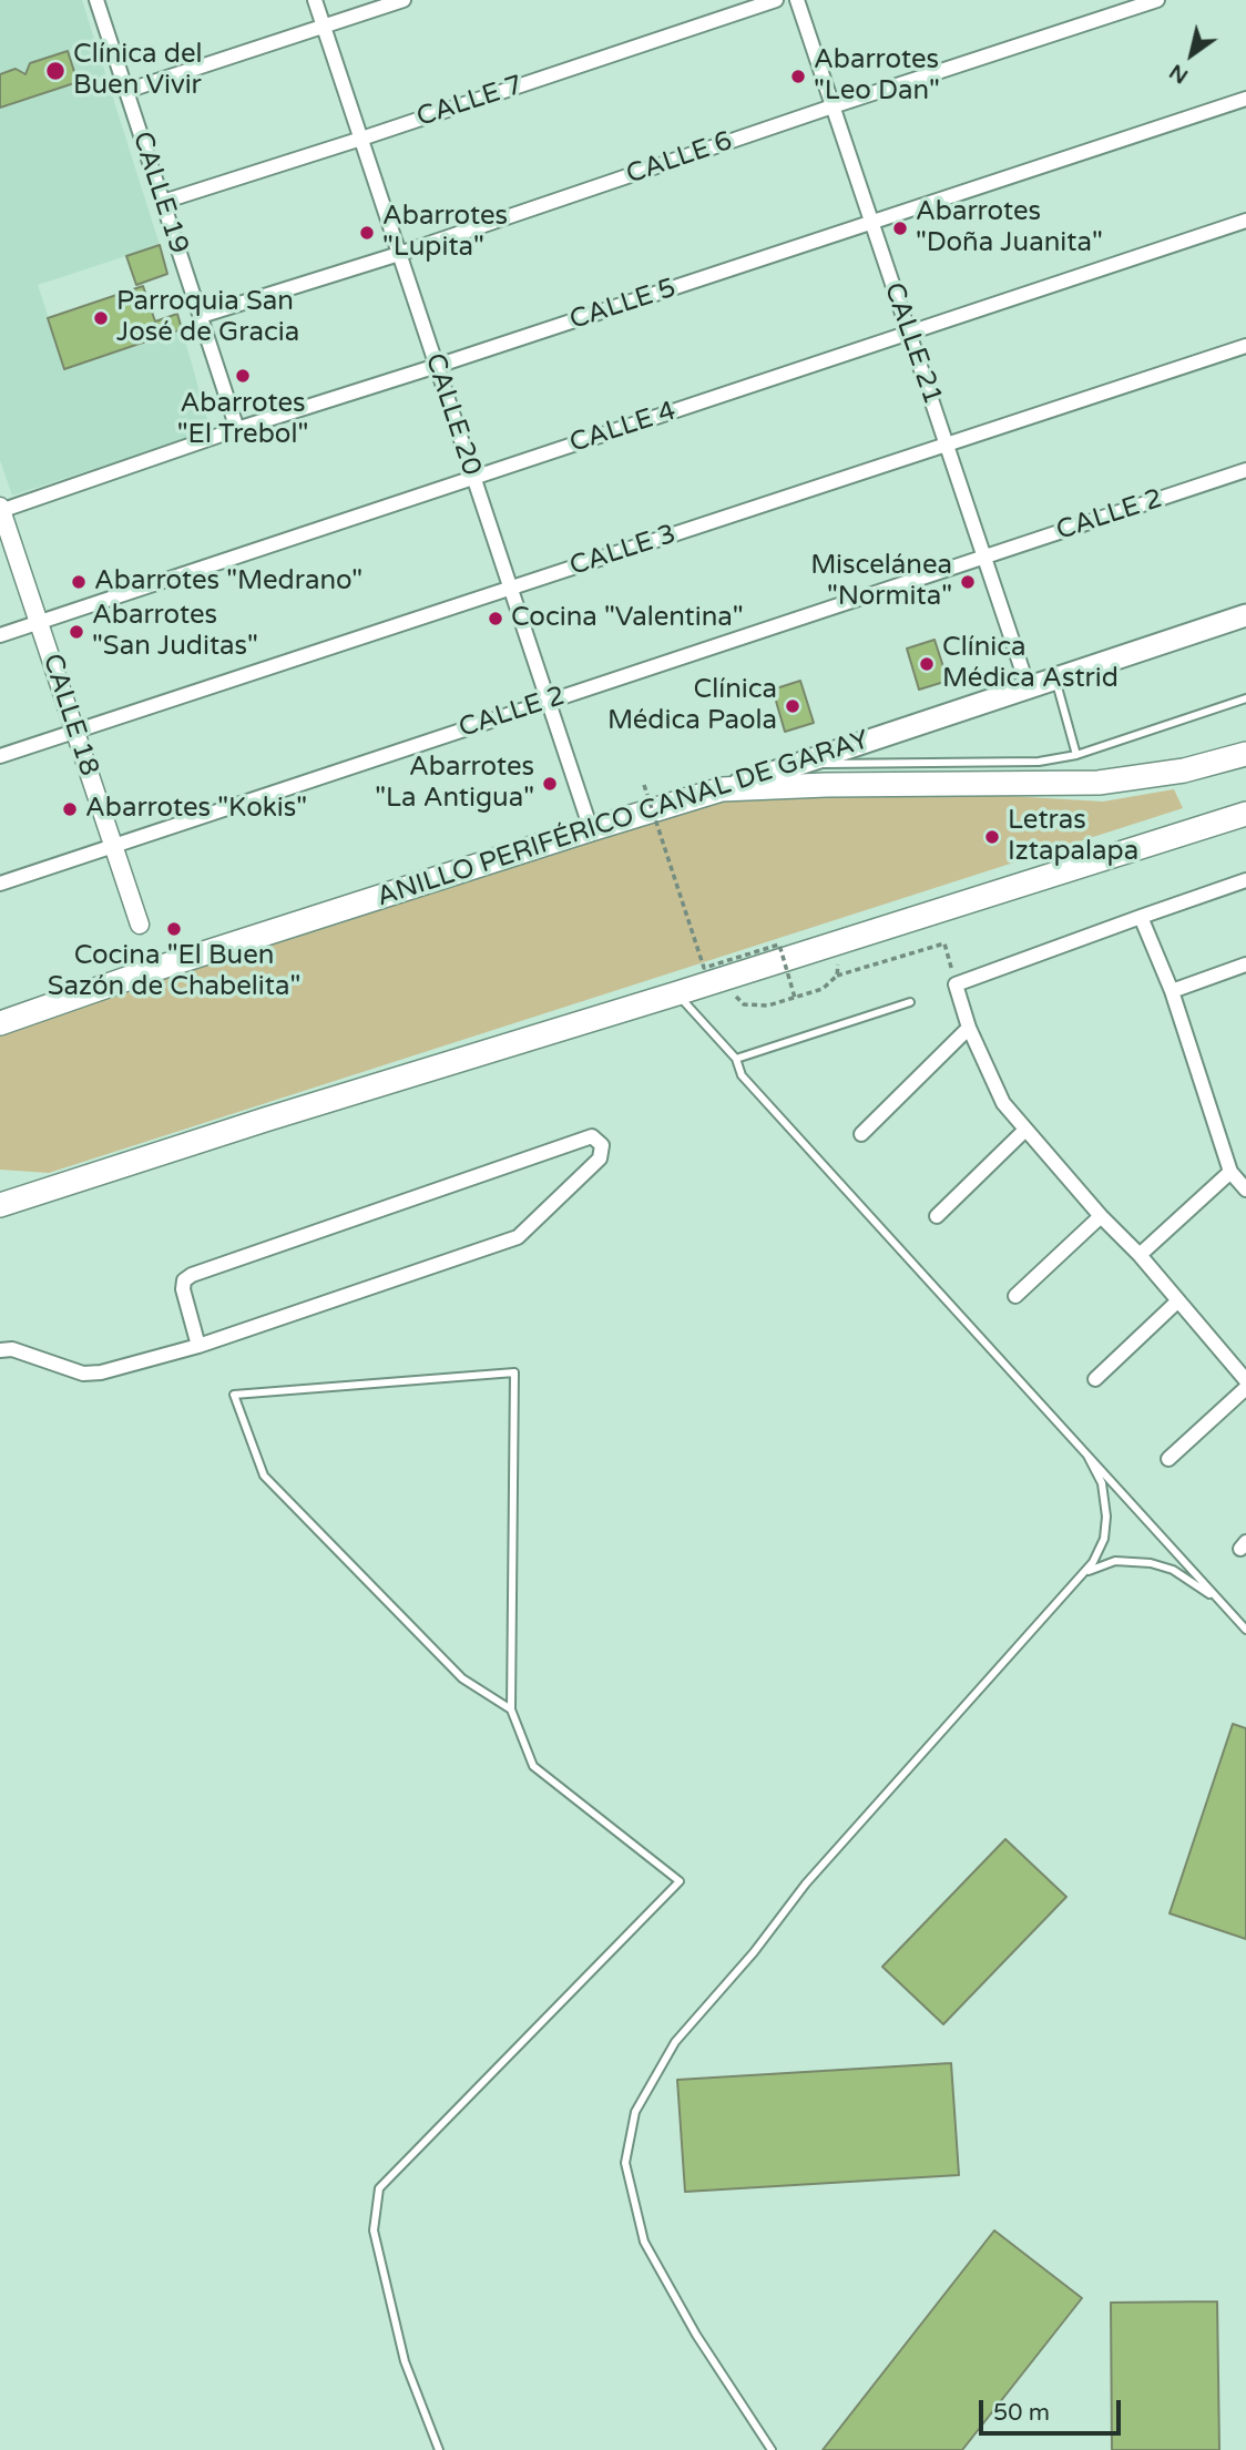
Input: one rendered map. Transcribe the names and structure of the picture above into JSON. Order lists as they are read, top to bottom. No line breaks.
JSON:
{"streets":{"highway":["ANILLO PERIFÉRICO CANAL DE GARAY"],"street":["CALLE 7","CALLE 6","CALLE 19","CALLE 5","CALLE 21","CALLE 20","CALLE 4","CALLE 2","CALLE 3","CALLE 18"]},"crossings":[["CALLE 7","CALLE 19"],["CALLE 7","CALLE 20"],["CALLE 6","CALLE 19"],["CALLE 6","CALLE 21"],["CALLE 6","CALLE 20"],["CALLE 19","CALLE 5"],["CALLE 5","CALLE 21"],["CALLE 5","CALLE 20"],["CALLE 5","CALLE 18"],["CALLE 21","CALLE 4"],["CALLE 21","CALLE 2"],["CALLE 21","CALLE 3"],["CALLE 21","ANILLO PERIFÉRICO CANAL DE GARAY"],["CALLE 20","CALLE 4"],["CALLE 20","CALLE 2"],["CALLE 20","CALLE 3"],["CALLE 20","ANILLO PERIFÉRICO CANAL DE GARAY"],["CALLE 4","CALLE 18"],["CALLE 2","CALLE 18"],["CALLE 3","CALLE 18"]],"places":["Clínica del Buen Vivir","Abarrotes \"Leo Dan\"","Abarrotes \"Doña Juanita\"","Abarrotes \"Lupita\"","Parroquia San José de Gracia","Abarrotes \"El Trebol\"","Abarrotes \"Medrano\"","Miscelánea \"Normita\"","Cocina \"Valentina\"","Abarrotes \"San Juditas\"","Clínica Médica Astrid","Clínica Médica Paola","Abarrotes \"La Antigua\"","Abarrotes \"Kokis\"","Letras Iztapalapa","Cocina \"El Buen Sazón de Chabelita\""],"scale_bar":"50 m","north":"bottom left"}
